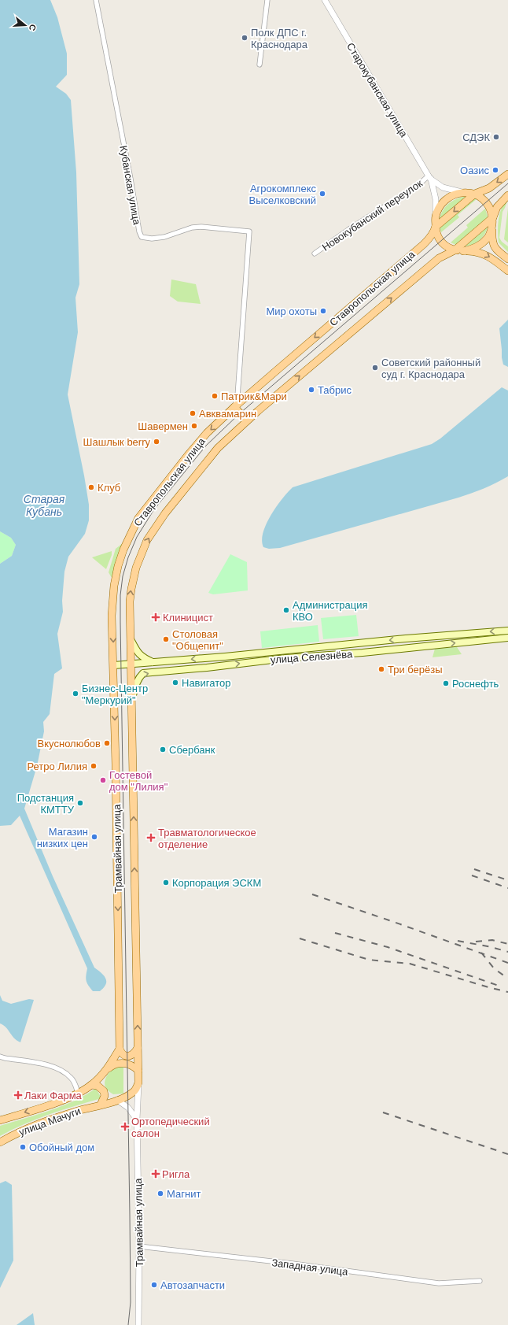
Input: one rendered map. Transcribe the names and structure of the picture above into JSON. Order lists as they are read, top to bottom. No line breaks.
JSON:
{"streets":{"main road":["Ставропольская улица","улица Селезнёва","Трамвайная улица","улица Мачуги"],"street":["Старокубанская улица","Кубанская улица","Новокубанский переулок","Западная улица"]},"crossings":[["Старокубанская улица","Новокубанский переулок"],["Кубанская улица","Ставропольская улица"],["Ставропольская улица","Трамвайная улица"],["улица Селезнёва","Трамвайная улица"],["Трамвайная улица","улица Мачуги"],["Трамвайная улица","Западная улица"]],"water":["Старая Кубань"],"places":{"other":["Полк ДПС г. Краснодара","СДЭК","Оазис","Агрокомплекс Выселковский","Мир охоты","Советский районный суд г. Краснодара","Табрис","Патрик&Мари","Авквамарин","Шавермен","Шашлык berry","Клуб","Администрация КВО","Столовая \"Общепит\"","Три берёзы","Навигатор","Роснефть","Бизнес-Центр \"Меркурий\"","Вкуснолюбов","Сбербанк","Ретро Лилия","Гостевой дом \"Лилия\"","Подстанция КМТТУ","Магазин низких цен","Корпорация ЭСКМ","Обойный дом","Магнит","Автозапчасти"],"health":["Клиницист","Травматологическое отделение","Лаки Фарма","Ортопедический салон","Ригла"]},"north":"right"}
